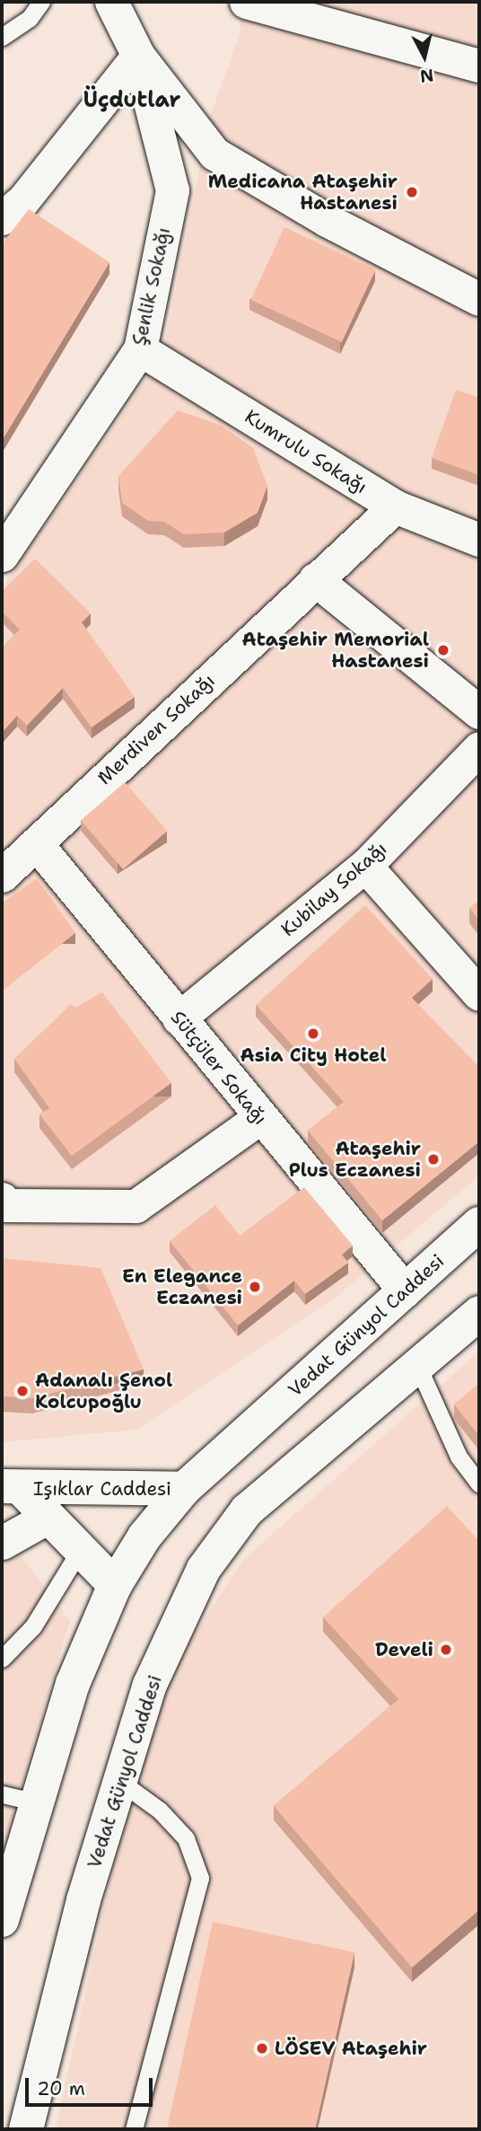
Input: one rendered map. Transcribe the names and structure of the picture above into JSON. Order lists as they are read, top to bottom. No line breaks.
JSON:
{"streets":{"main road":["Vedat Günyol Caddesi","Işıklar Caddesi"],"street":["Şenlik Sokağı","Kumrulu Sokağı","Merdiven Sokağı","Kubilay Sokağı","Sütçüler Sokağı"]},"crossings":[["Şenlik Sokağı","Kumrulu Sokağı"],["Kumrulu Sokağı","Merdiven Sokağı"],["Merdiven Sokağı","Sütçüler Sokağı"],["Kubilay Sokağı","Sütçüler Sokağı"],["Sütçüler Sokağı","Vedat Günyol Caddesi"],["Vedat Günyol Caddesi","Işıklar Caddesi"]],"districts":["Üçdutlar"],"places":["Medicana Ataşehir Hastanesi","Ataşehir Memorial Hastanesi","Asia City Hotel","Ataşehir Plus Eczanesi","En Elegance Eczanesi","Adanalı Şenol Kolcupoğlu","Develi","LÖSEV Ataşehir"],"scale_bar":"20 m","north":"bottom"}
